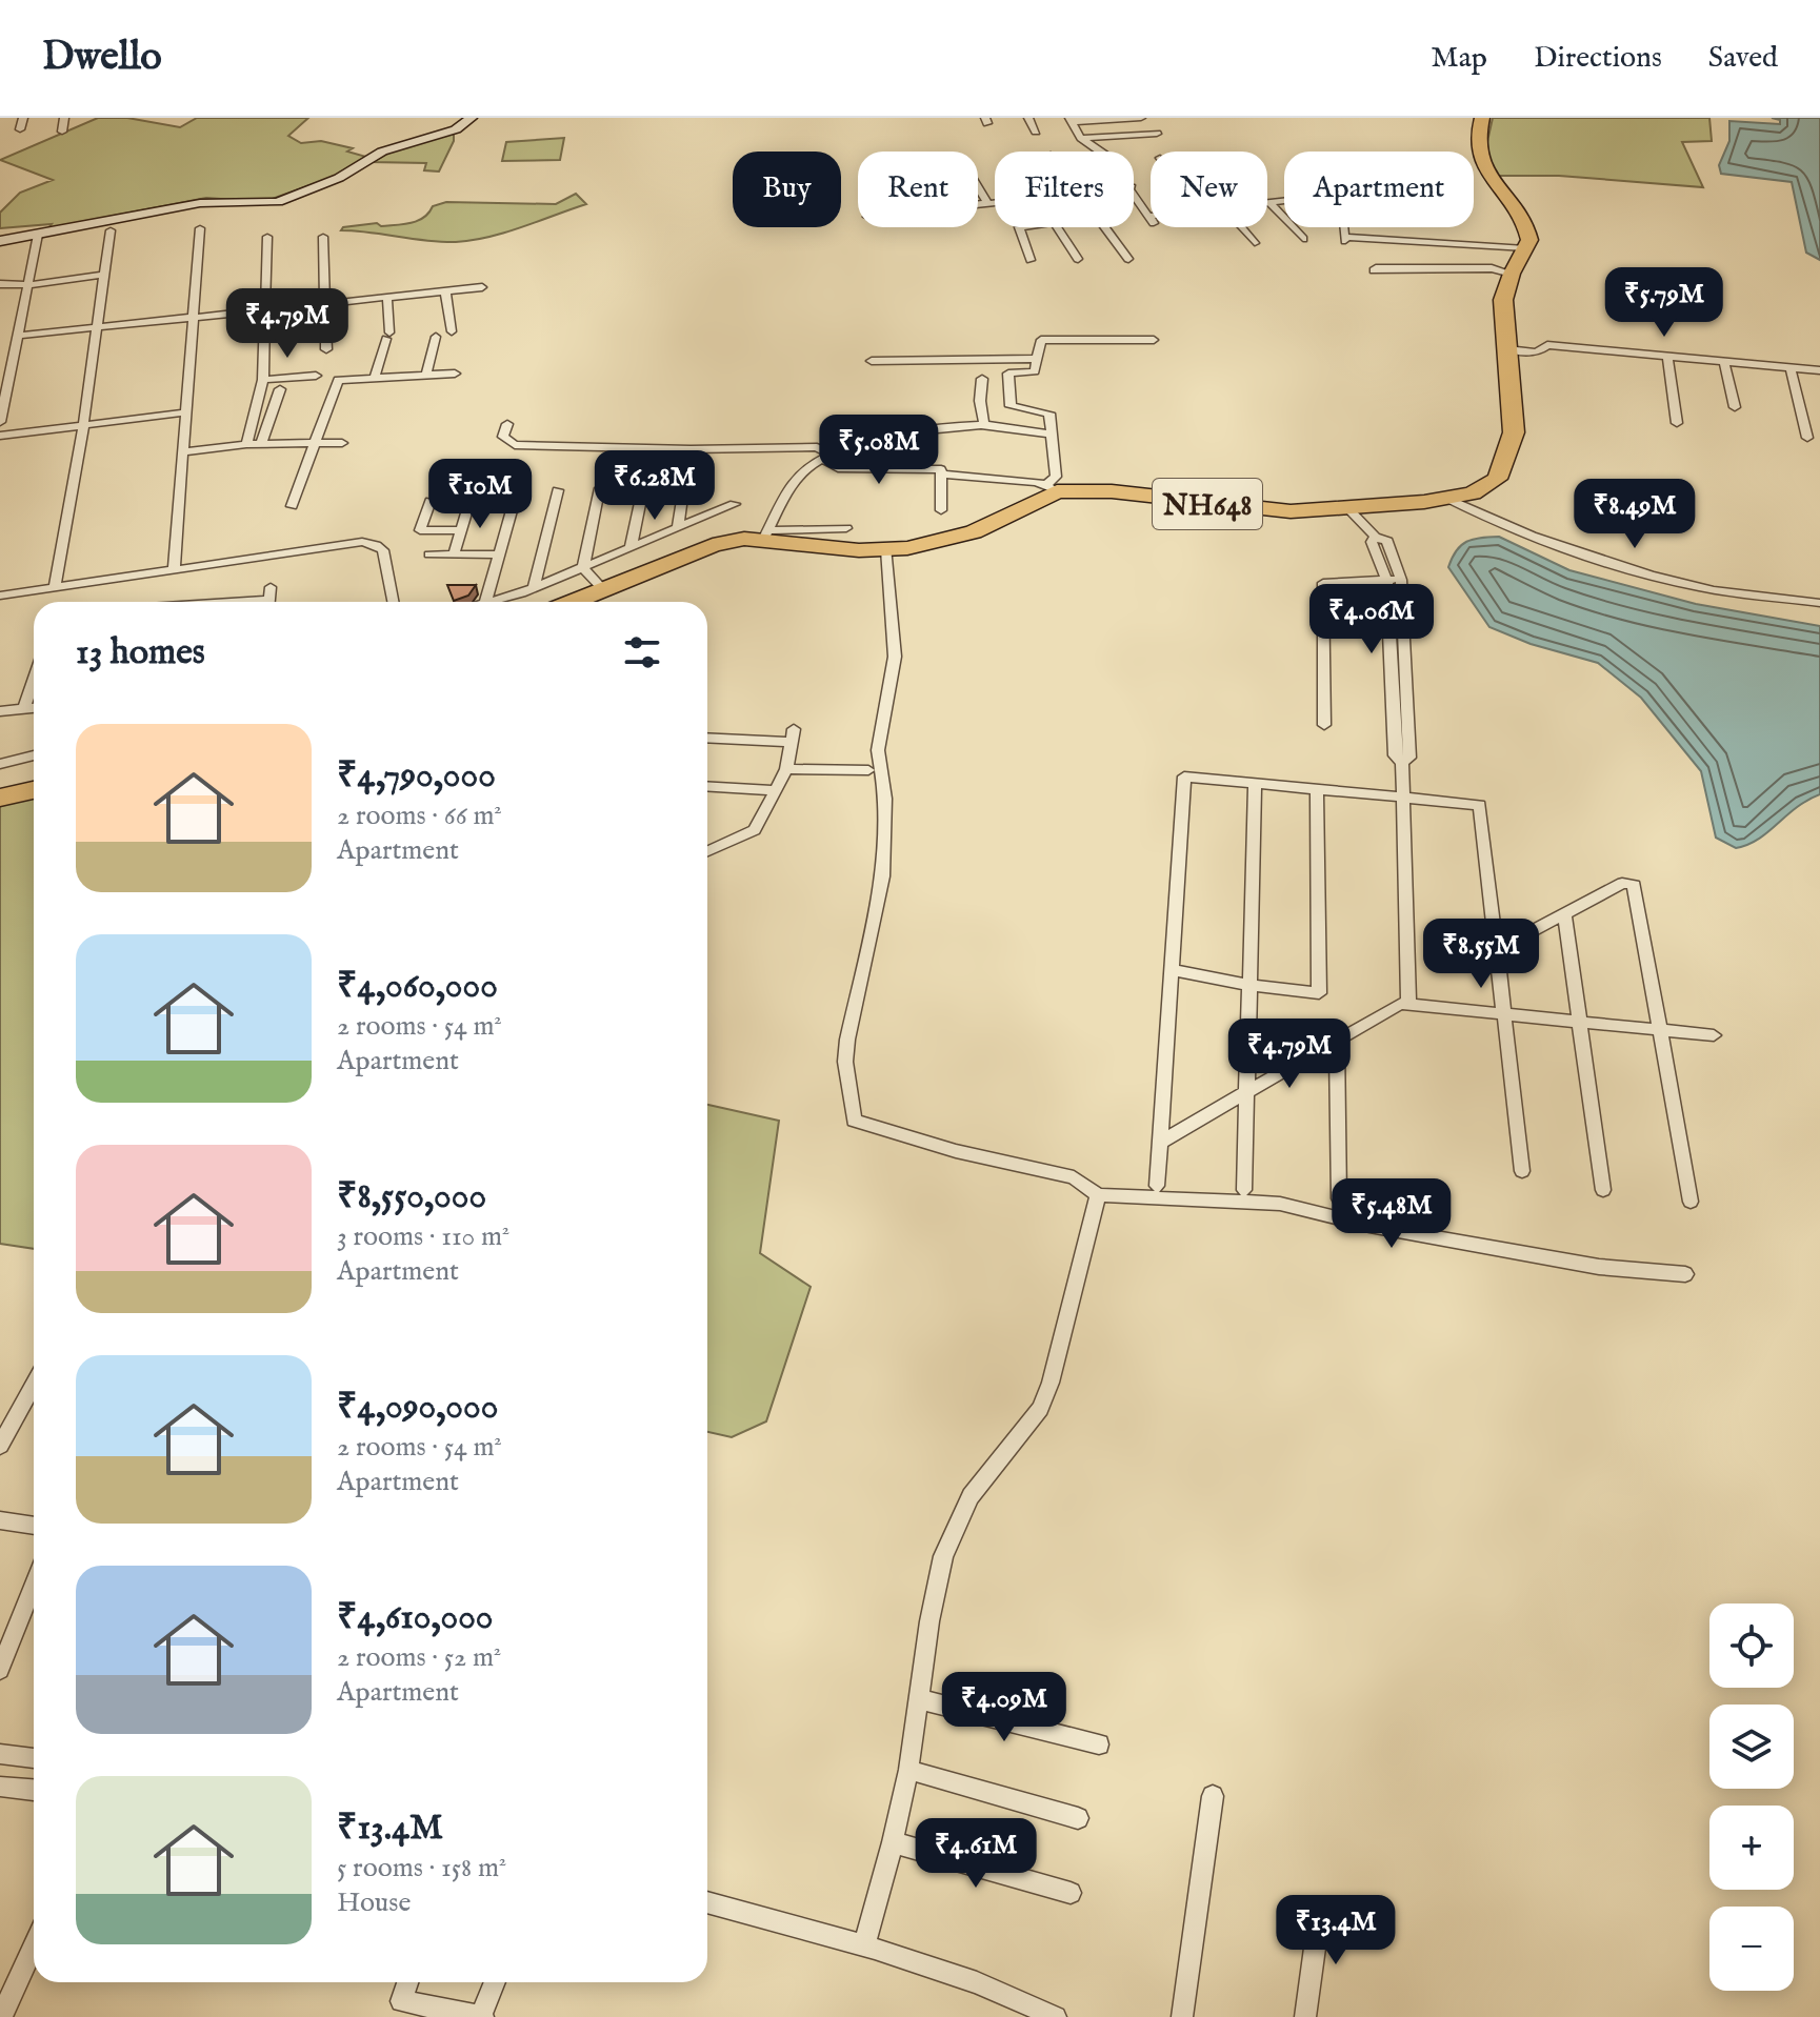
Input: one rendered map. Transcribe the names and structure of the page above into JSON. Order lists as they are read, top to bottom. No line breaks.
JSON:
{"streets":{"highway":["NH648"]},"page":{"header":"Dwello","nav":["Map","Directions","Saved"],"chip":["Buy","Rent","Filters","New","Apartment"],"price":["₹5.79M","₹4.79M","₹5.08M","₹6.28M","₹10M","₹8.49M","₹4.06M","₹8.55M","₹4.79M","₹5.48M","₹4.09M","₹4.61M","₹13.4M"],"heading":"13 homes","list":[{"name":"₹4,790,000","note":"2 rooms · 66 m² · Apartment"},{"name":"₹4,060,000","note":"2 rooms · 54 m² · Apartment"},{"name":"₹8,550,000","note":"3 rooms · 110 m² · Apartment"},{"name":"₹4,090,000","note":"2 rooms · 54 m² · Apartment"},{"name":"₹4,610,000","note":"2 rooms · 52 m² · Apartment"},{"name":"₹13.4M","note":"5 rooms · 158 m² · House"}],"map_buttons":["+","−"]}}
